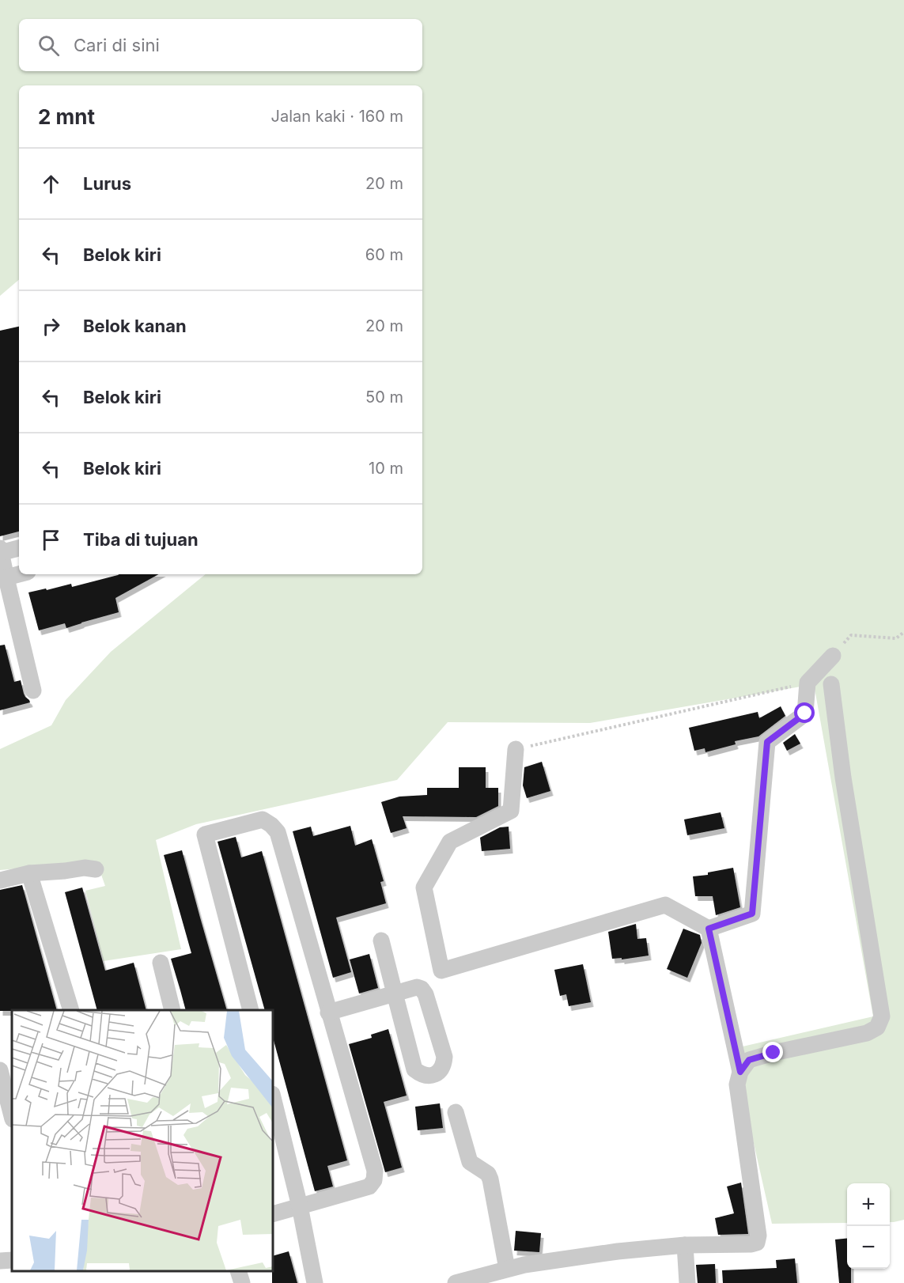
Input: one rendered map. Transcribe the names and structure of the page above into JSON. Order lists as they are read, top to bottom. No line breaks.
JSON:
{"page":{"search":"Cari di sini","heading":["2 mnt","Jalan kaki · 160 m"],"list":[["Lurus","20 m"],["Belok kiri","60 m"],["Belok kanan","20 m"],["Belok kiri","50 m"],["Belok kiri","10 m"],"Tiba di tujuan"],"map_buttons":["+","−"]}}
